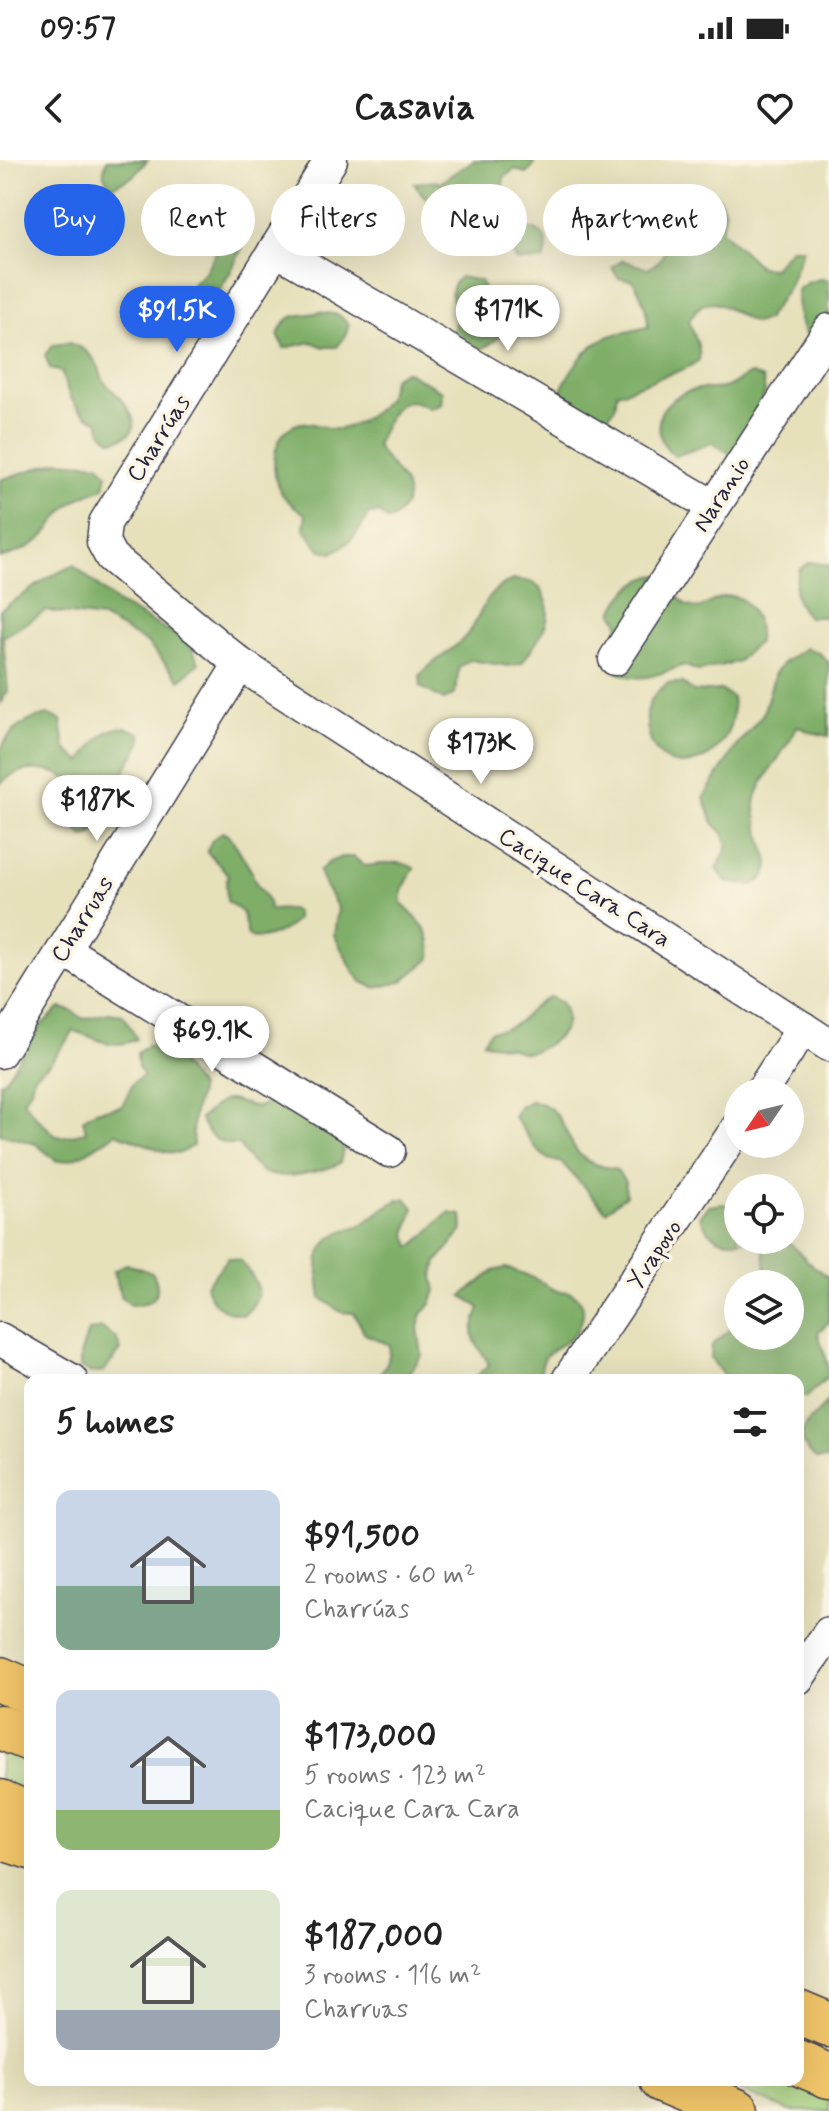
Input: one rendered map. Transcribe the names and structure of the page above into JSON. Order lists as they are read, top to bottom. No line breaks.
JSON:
{"streets":{"street":["Charrúas","Naranio","Cacique Cara Cara","Charruas","Yvapovo"]},"crossings":[["Charrúas","Cacique Cara Cara"],["Cacique Cara Cara","Charruas"]],"north":"bottom left","page":{"status":"09:57","header":"Casavia","chip":["Buy","Rent","Filters","New","Apartment"],"price":["$171K","$91.5K","$173K","$187K","$69.1K"],"heading":"5 homes","list":[{"name":"$91,500","note":"2 rooms · 60 m² · Charrúas"},{"name":"$173,000","note":"5 rooms · 123 m² · Cacique Cara Cara"},{"name":"$187,000","note":"3 rooms · 116 m² · Charruas"}]}}
